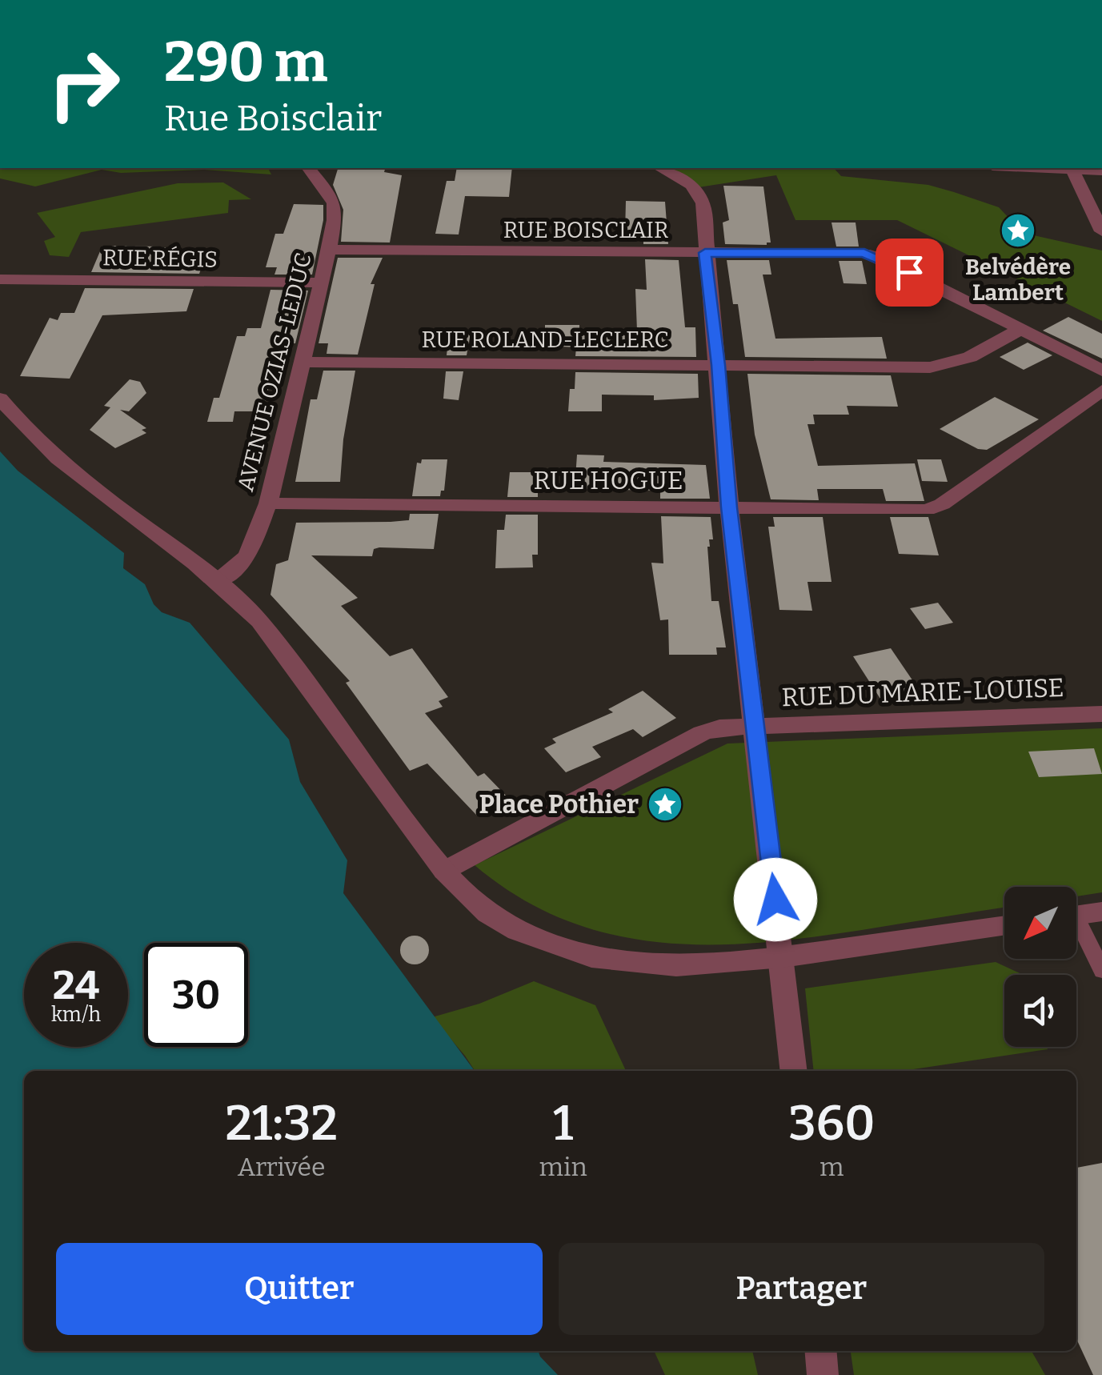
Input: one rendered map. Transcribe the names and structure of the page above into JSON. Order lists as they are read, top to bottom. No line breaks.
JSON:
{"streets":{"street":["RUE BOISCLAIR","RUE RÉGIS","RUE ROLAND-LECLERC","AVENUE OZIAS-LEDUC","RUE HOGUE","RUE DU MARIE-LOUISE"]},"crossings":[["RUE BOISCLAIR","RUE ROLAND-LECLERC"],["RUE BOISCLAIR","AVENUE OZIAS-LEDUC"],["RUE RÉGIS","AVENUE OZIAS-LEDUC"],["RUE ROLAND-LECLERC","AVENUE OZIAS-LEDUC"],["AVENUE OZIAS-LEDUC","RUE HOGUE"]],"places":{"place":["Belvédère Lambert","Place Pothier"]},"north":"bottom left","page":{"turn":["290 m","Rue Boisclair"],"speed":"24 km/h","limit":"30","eta":["21:32","Arrivée","1","min","360","m"],"buttons":["Quitter","Partager"]}}
